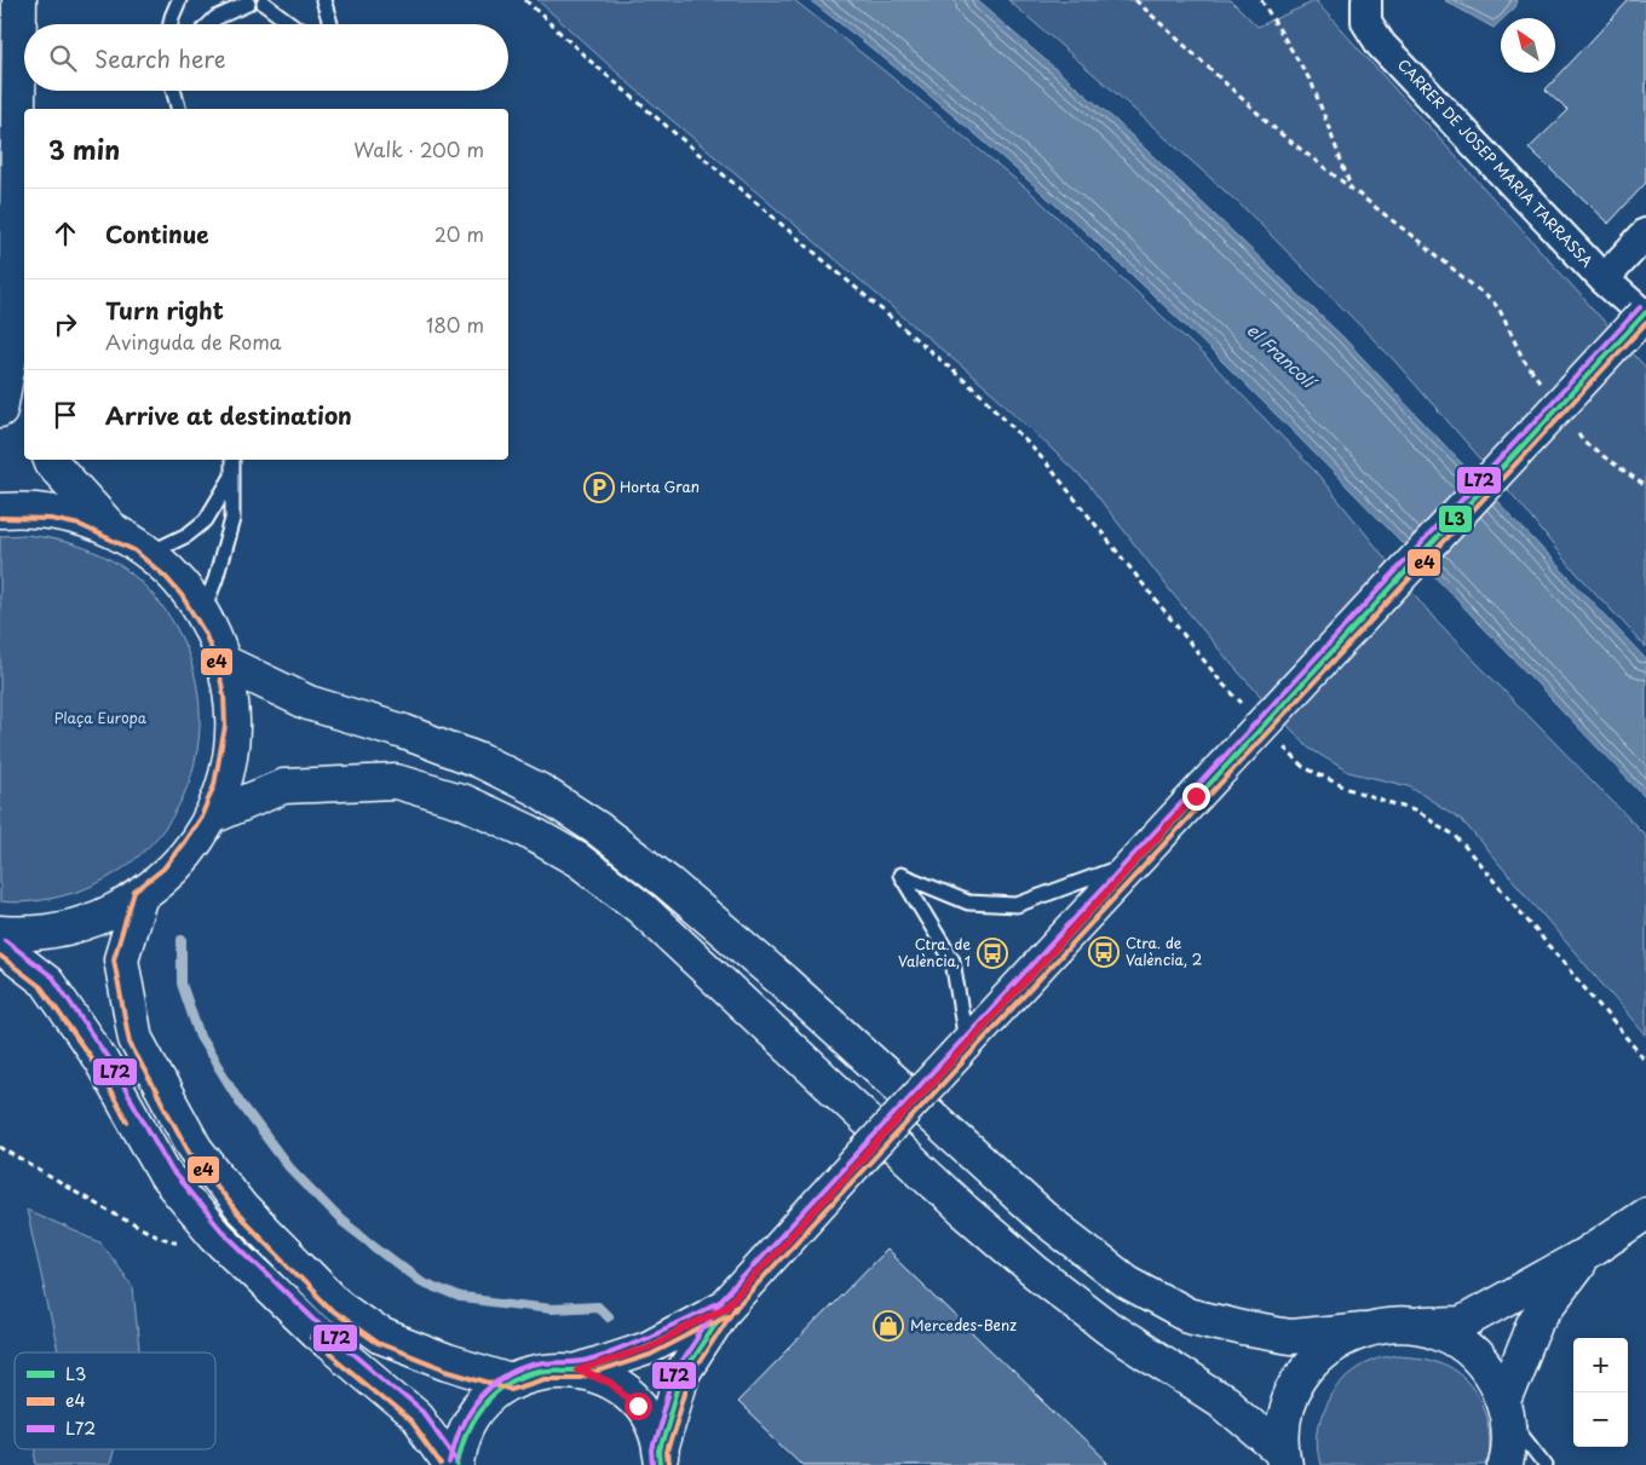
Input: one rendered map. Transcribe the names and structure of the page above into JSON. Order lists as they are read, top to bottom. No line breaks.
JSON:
{"streets":{"street":["CARRER DE JOSEP MARIA TARRASSA"]},"water":["el Francolí"],"parks":["Plaça Europa"],"places":{"parking":["Horta Gran"],"bus stop":["Ctra. de València, 2","Ctra. de València, 1"],"shop":["Mercedes-Benz"]},"lines":["transit line L72","transit line L3","transit line e4"],"legend":["L3","e4","L72"],"north":"top left","page":{"search":"Search here","heading":["3 min","Walk · 200 m"],"list":[["Continue","20 m"],["Turn right","Avinguda de Roma","180 m"],"Arrive at destination"],"map_buttons":["+","−"]}}
